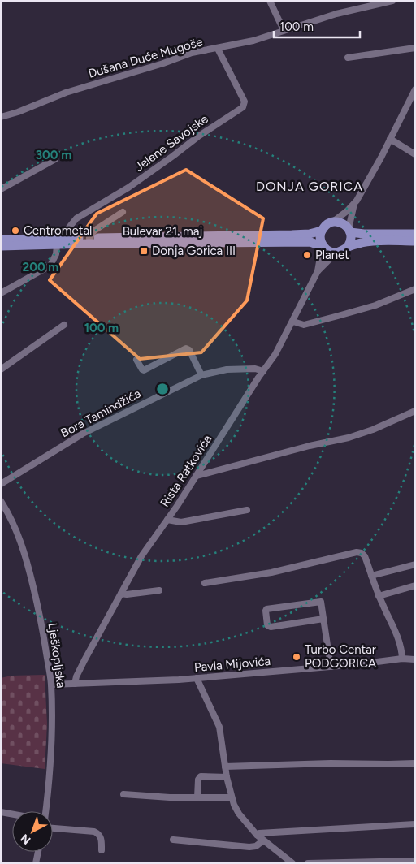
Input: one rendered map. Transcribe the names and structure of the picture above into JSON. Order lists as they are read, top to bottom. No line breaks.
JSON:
{"streets":{"main road":["Bulevar 21. maj"],"street":["Dušana Duće Mugoše","Jelene Savojske","Bora Tamindžića","Rista Ratkovića","Lješkopljska","Pavla Mijovića"]},"crossings":[["Dušana Duće Mugoše","Jelene Savojske"],["Jelene Savojske","Bulevar 21. maj"],["Bulevar 21. maj","Rista Ratkovića"],["Bora Tamindžića","Rista Ratkovića"],["Rista Ratkovića","Pavla Mijovića"],["Lješkopljska","Pavla Mijovića"]],"districts":["DONJA GORICA"],"places":{"other":["Centrometal","Planet","Turbo Centar PODGORICA"],"transit":["Donja Gorica III"]},"scale_bar":"100 m","north":"bottom left","rings":["300 m","200 m","100 m"]}
